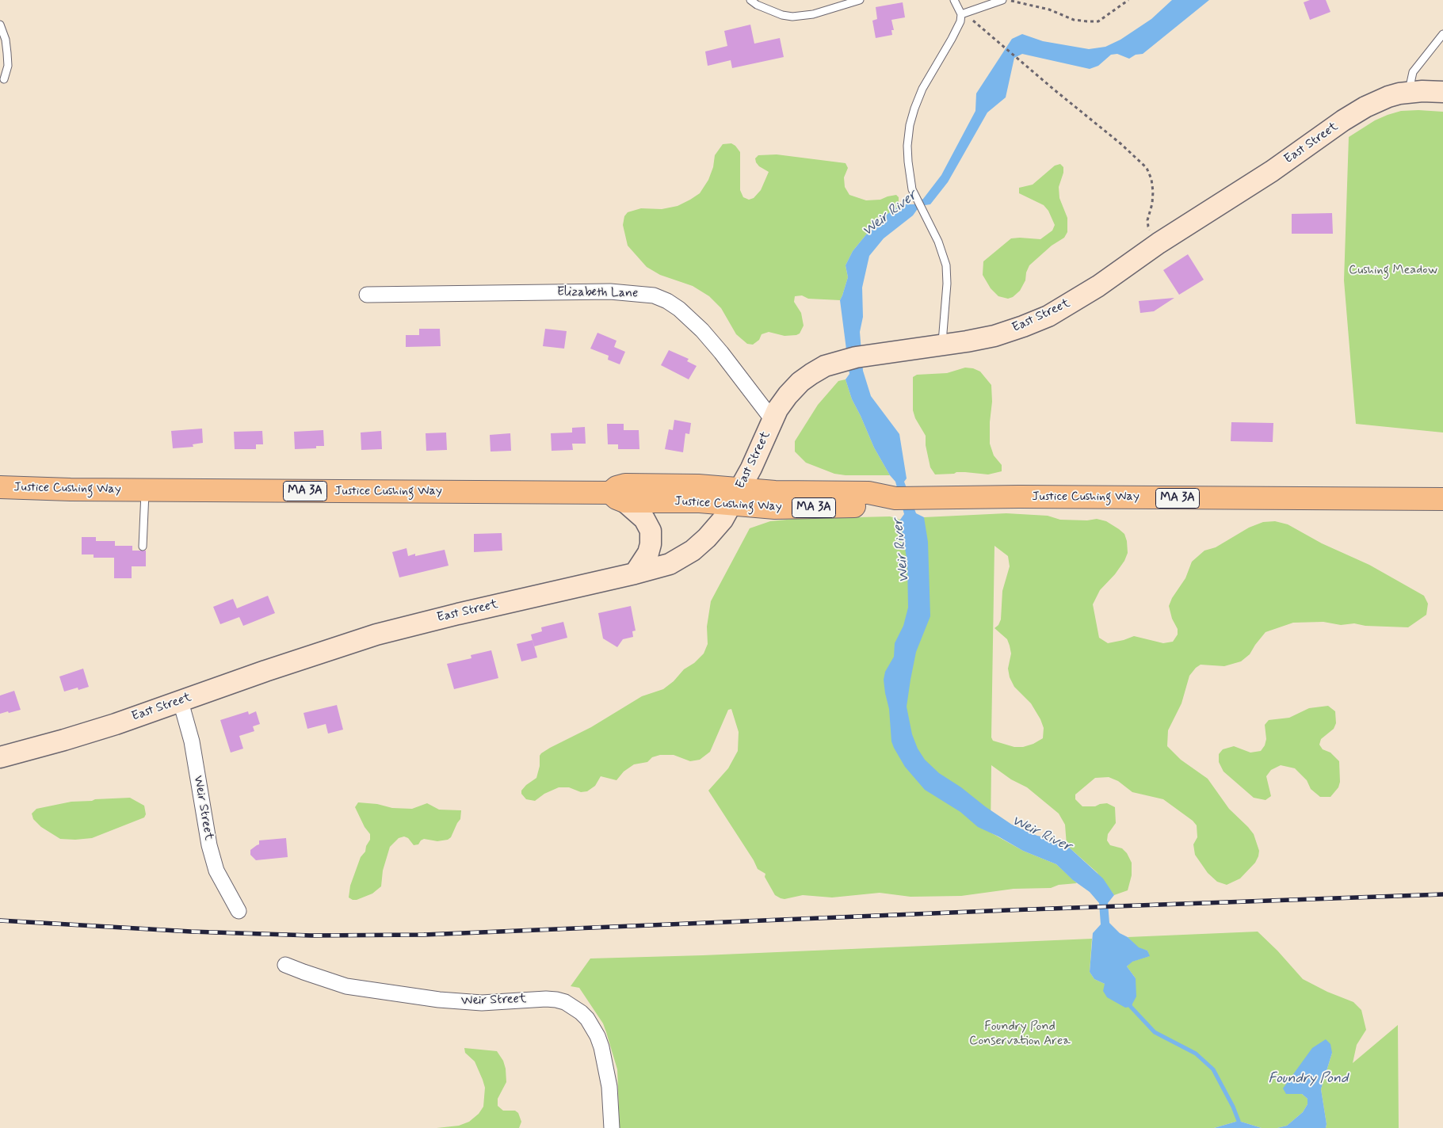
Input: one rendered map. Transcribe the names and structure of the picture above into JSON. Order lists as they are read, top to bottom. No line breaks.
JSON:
{"streets":{"main road":["East Street","Justice Cushing Way","MA 3A"],"street":["Elizabeth Lane","Weir Street"]},"crossings":[["East Street","Elizabeth Lane"],["East Street","Justice Cushing Way"],["East Street","Weir Street"]],"water":["Weir River","Foundry Pond"],"parks":["Cushing Meadow","Foundry Pond Conservation Area"]}
